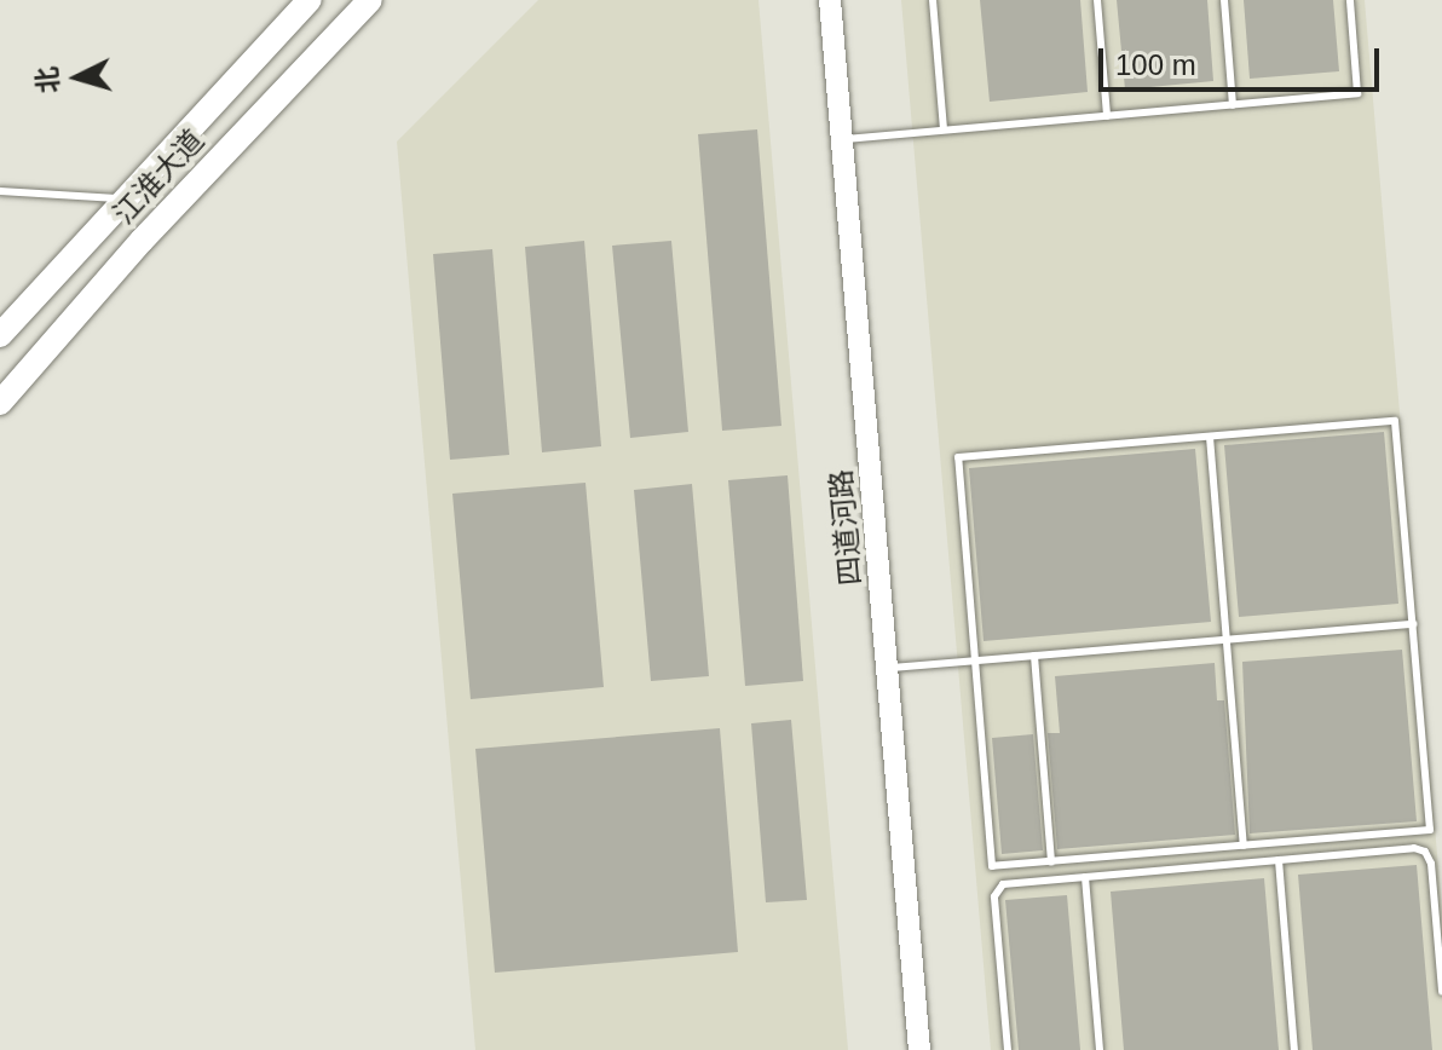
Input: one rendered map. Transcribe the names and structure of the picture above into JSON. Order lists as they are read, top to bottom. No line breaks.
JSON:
{"streets":{"main road":["江淮大道"],"street":["四道河路"]},"scale_bar":"100 m","north":"left"}
